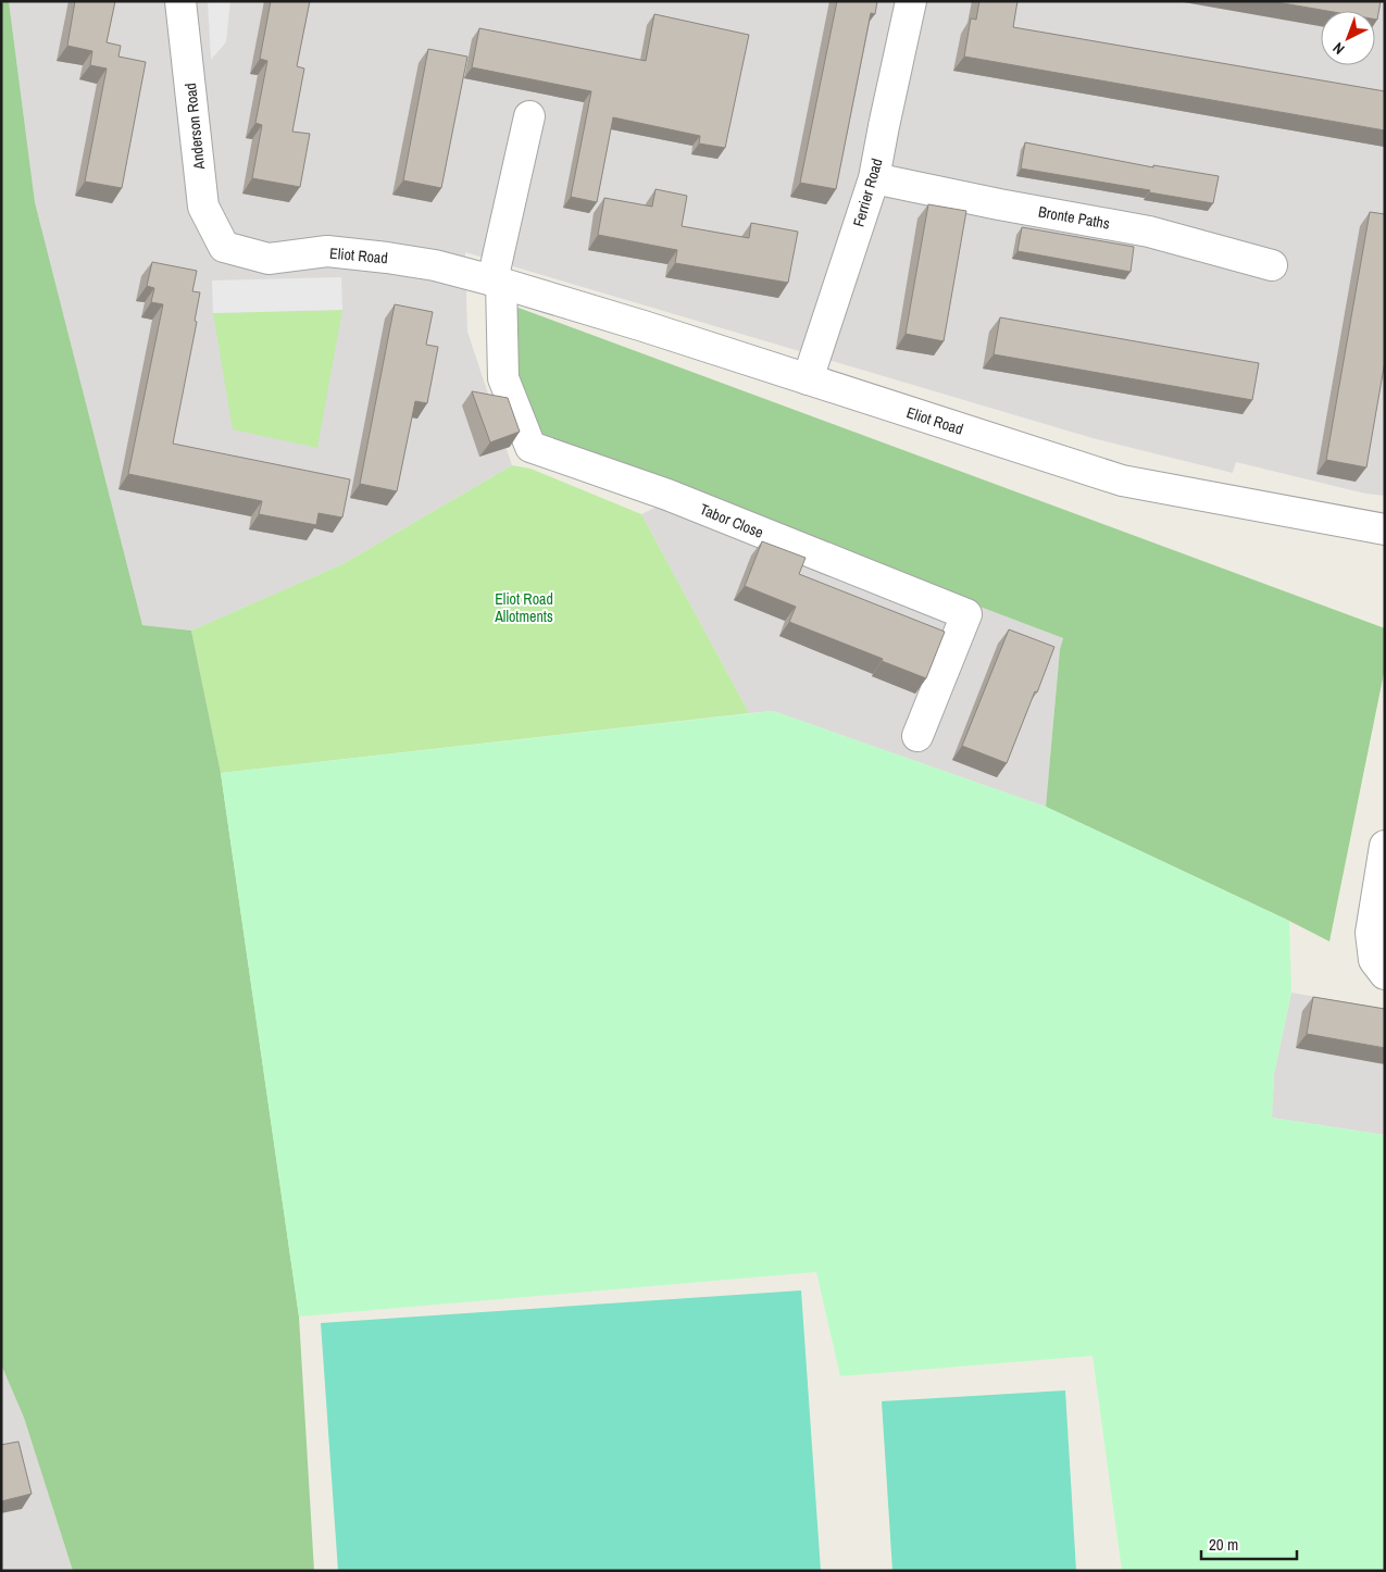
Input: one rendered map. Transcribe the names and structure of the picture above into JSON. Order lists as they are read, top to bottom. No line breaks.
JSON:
{"streets":{"street":["Anderson Road","Ferrier Road","Bronte Paths","Eliot Road","Tabor Close"]},"crossings":[["Anderson Road","Eliot Road"],["Ferrier Road","Bronte Paths"],["Ferrier Road","Eliot Road"],["Eliot Road","Tabor Close"]],"parks":["Eliot Road Allotments"],"scale_bar":"20 m","north":"bottom left"}
